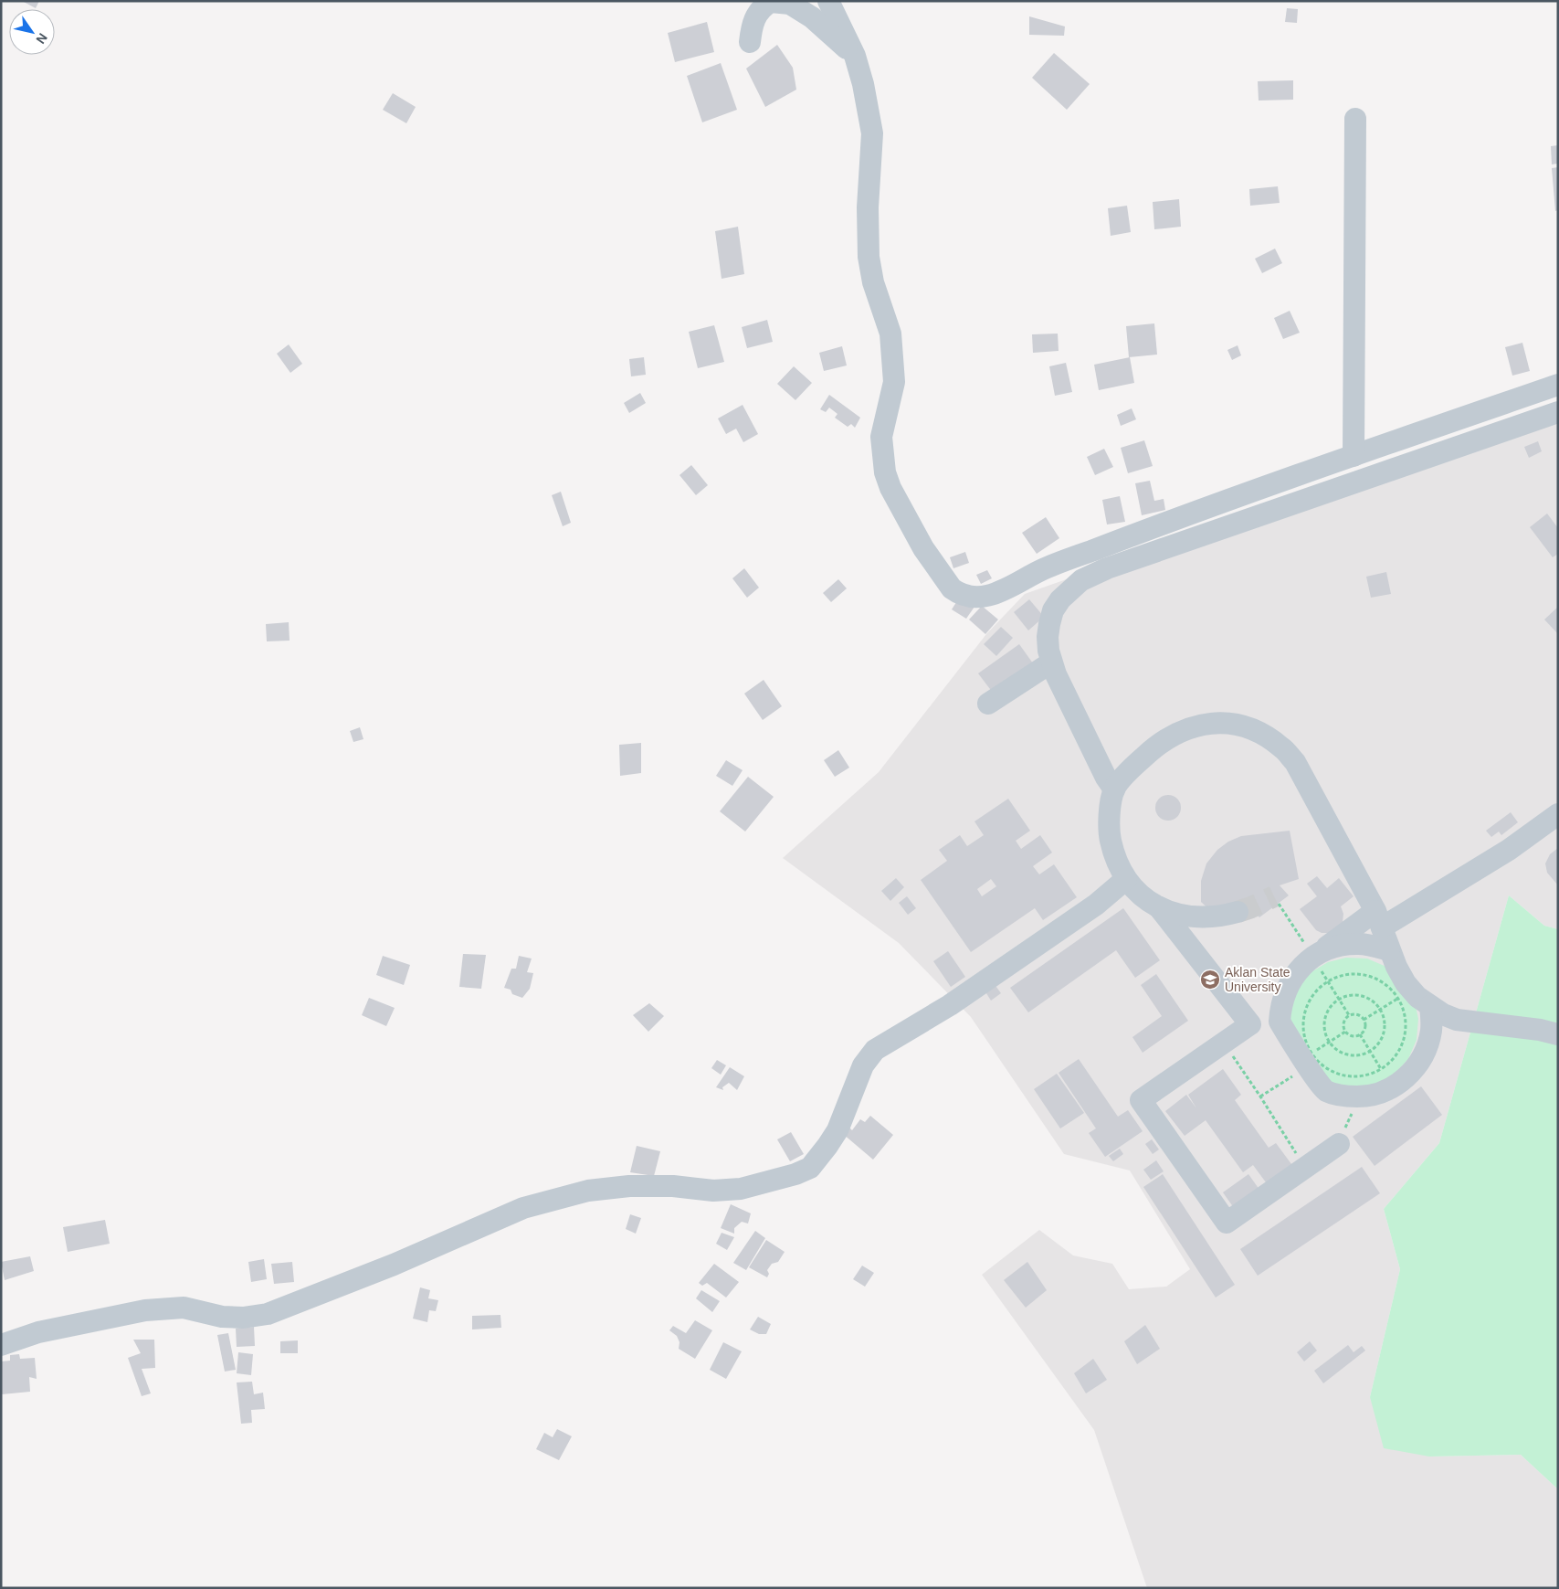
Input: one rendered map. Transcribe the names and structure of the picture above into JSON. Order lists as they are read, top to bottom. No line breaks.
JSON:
{"places":{"school or university":["Aklan State University"]},"north":"bottom right"}
